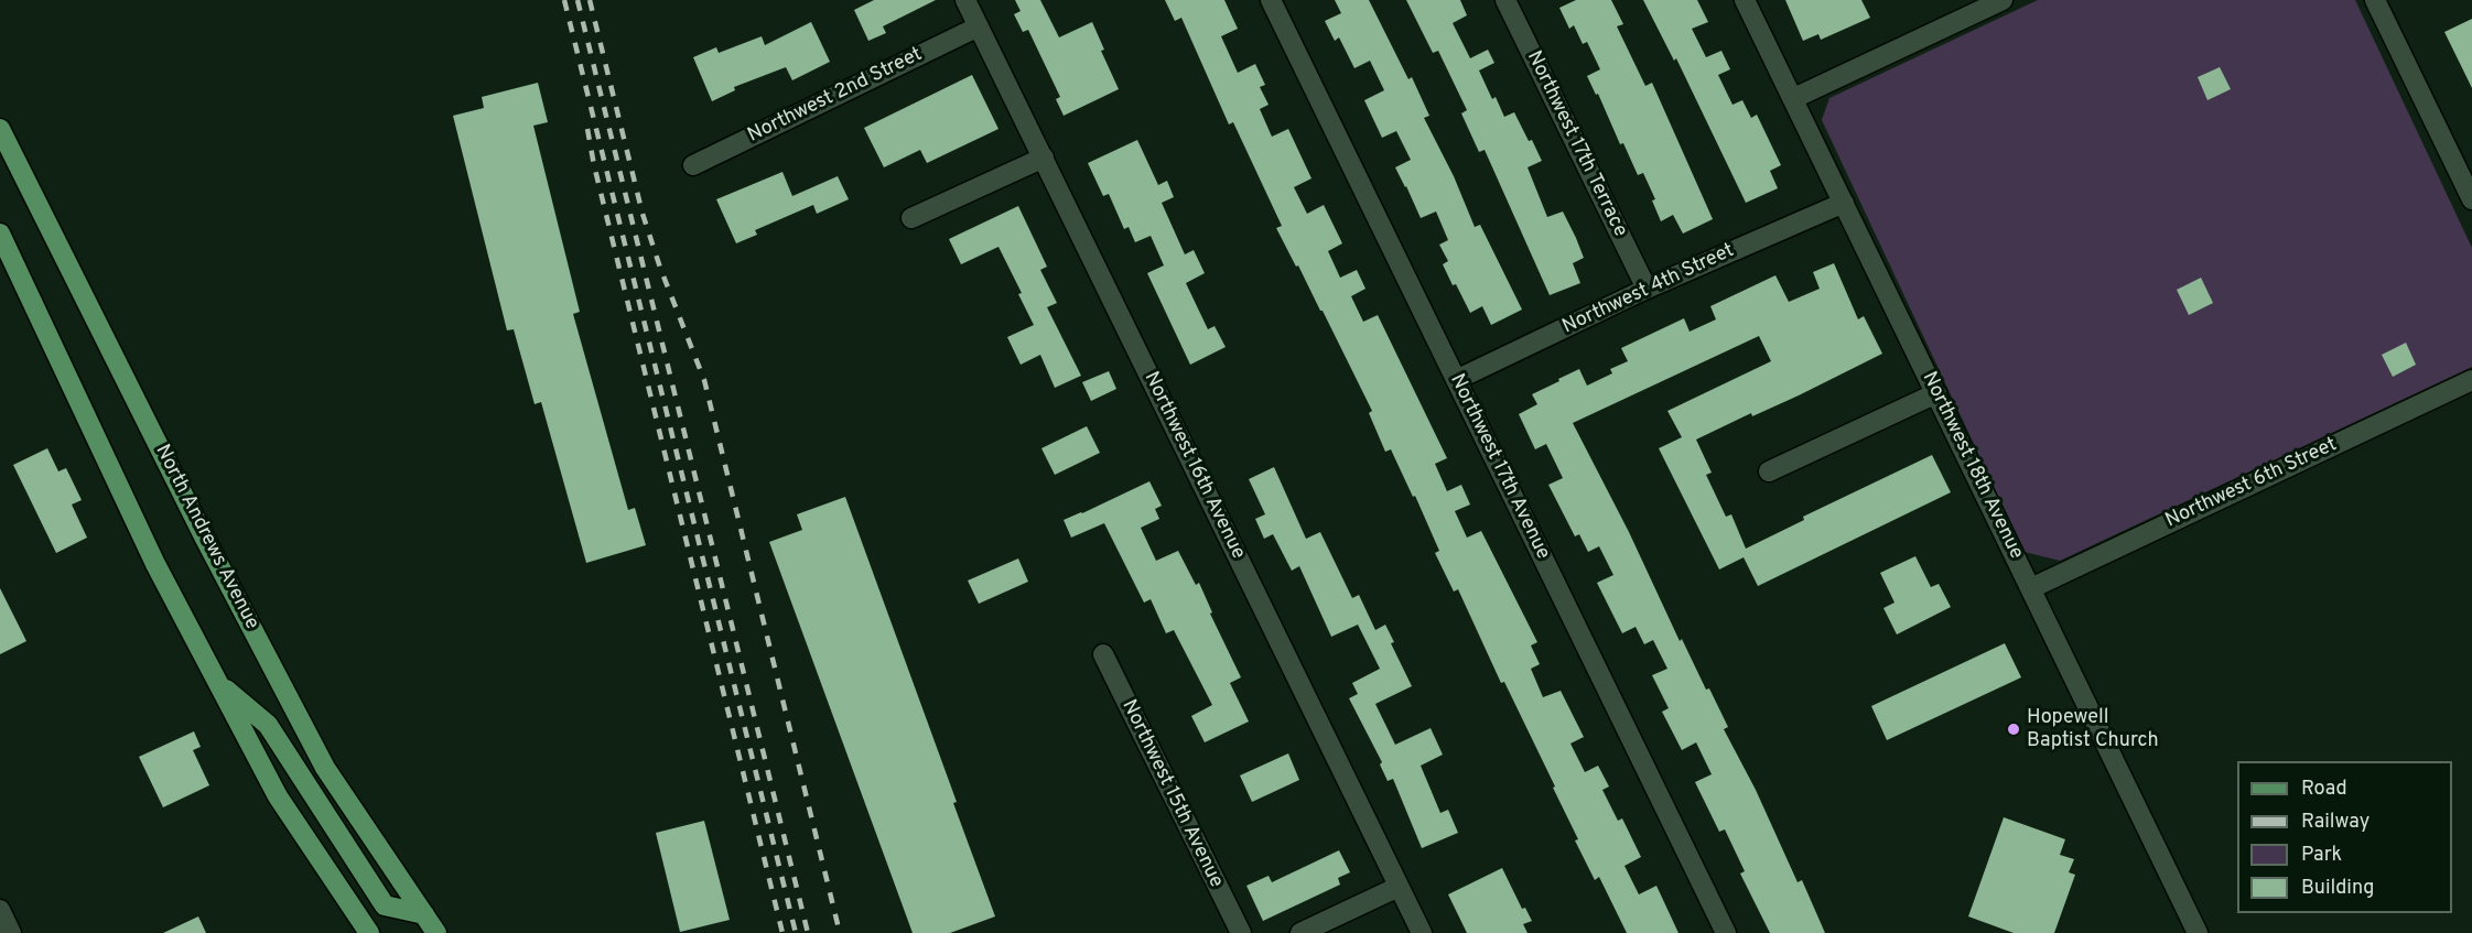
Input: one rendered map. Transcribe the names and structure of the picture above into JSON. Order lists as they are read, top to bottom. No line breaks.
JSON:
{"streets":{"main road":["North Andrews Avenue"],"street":["Northwest 2nd Street","Northwest 17th Terrace","Northwest 4th Street","Northwest 16th Avenue","Northwest 18th Avenue","Northwest 17th Avenue","Northwest 6th Street","Northwest 15th Avenue"]},"crossings":[["Northwest 2nd Street","Northwest 16th Avenue"],["Northwest 17th Terrace","Northwest 4th Street"],["Northwest 4th Street","Northwest 18th Avenue"],["Northwest 4th Street","Northwest 17th Avenue"],["Northwest 18th Avenue","Northwest 6th Street"]],"places":["Hopewell Baptist Church"],"legend":["Road","Railway","Park","Building"]}
